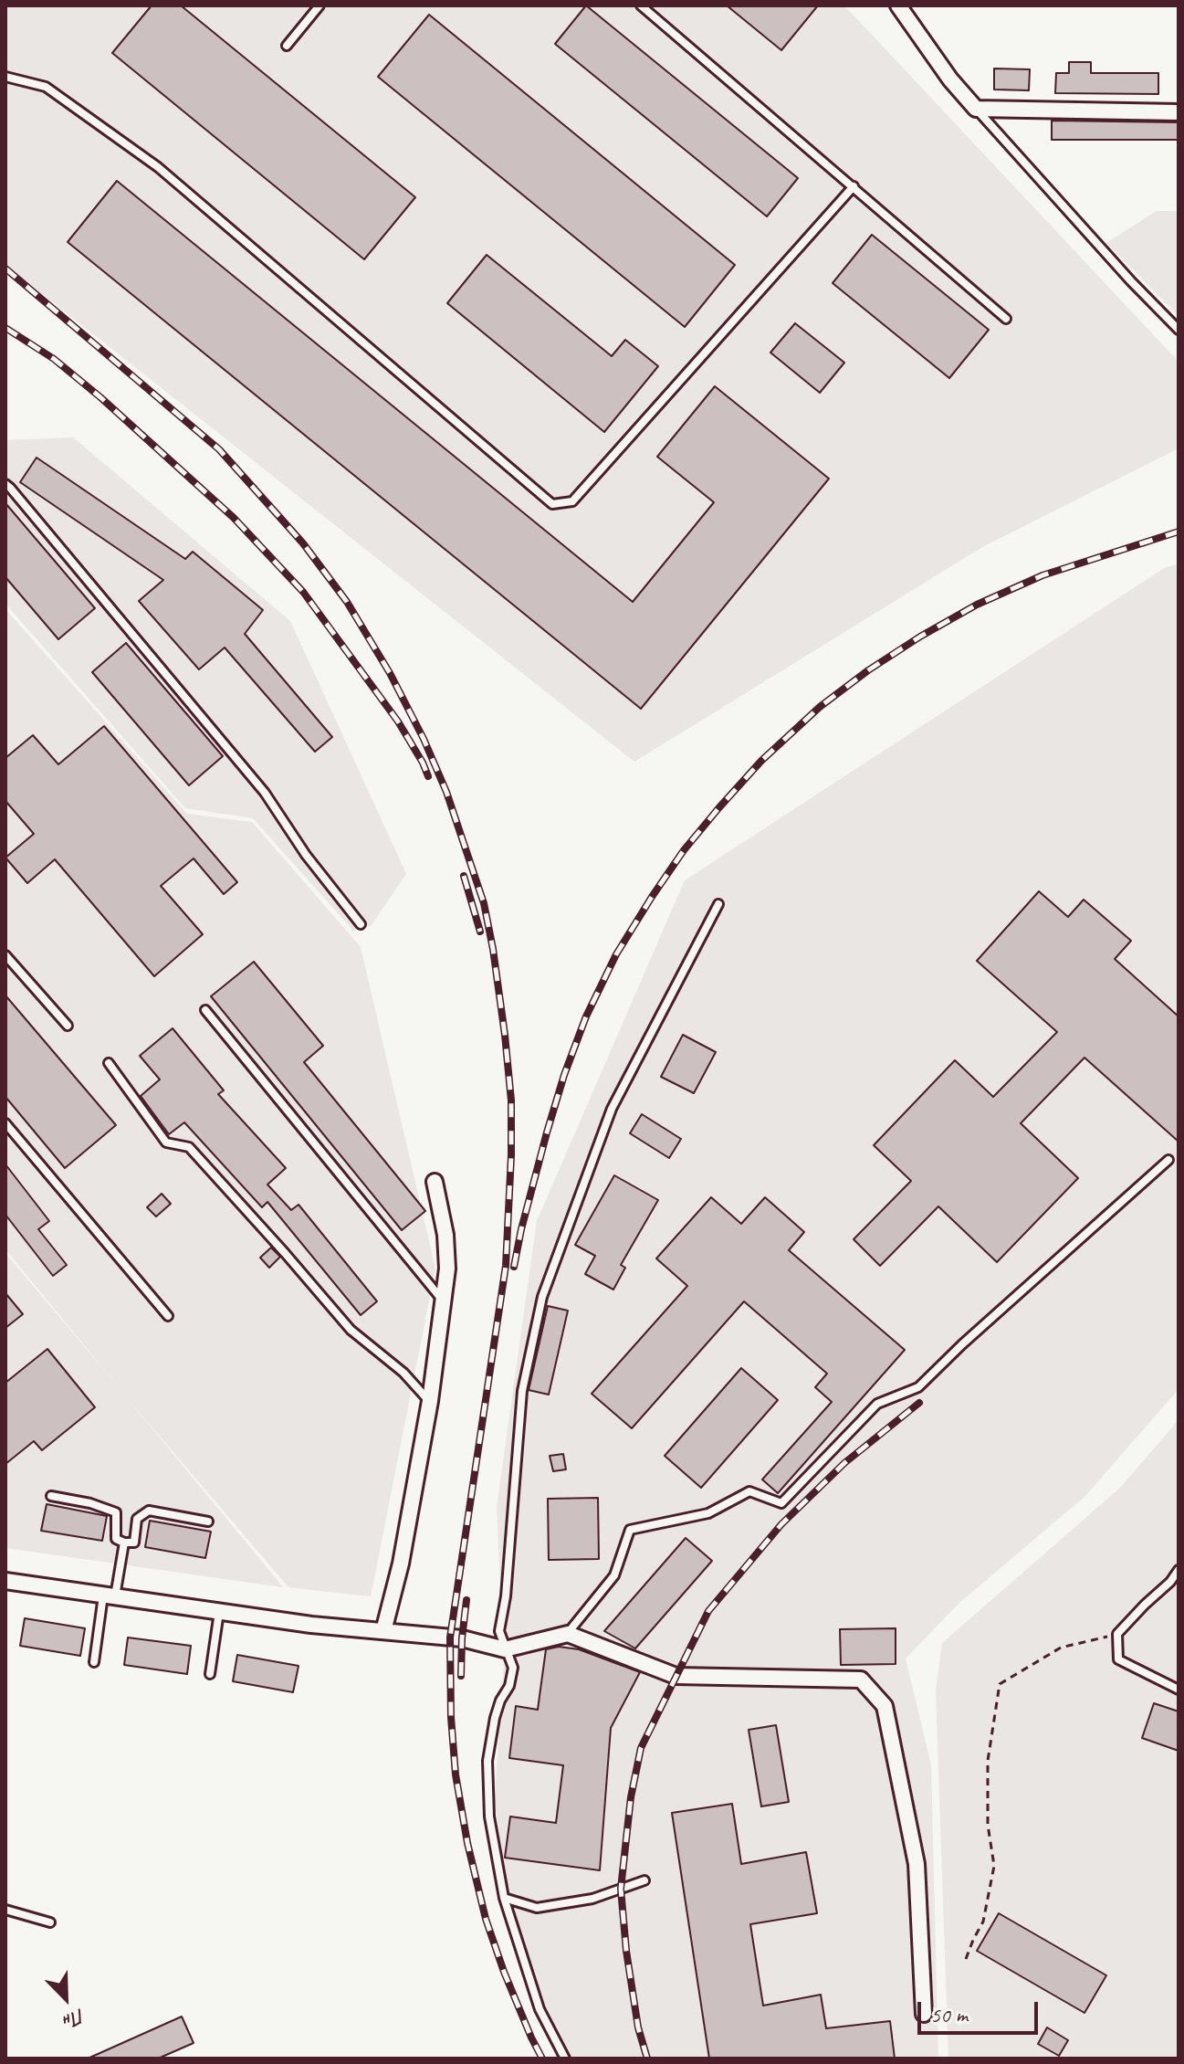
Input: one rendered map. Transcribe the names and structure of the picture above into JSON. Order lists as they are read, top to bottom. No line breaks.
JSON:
{"scale_bar":"50 m","north":"bottom right"}
